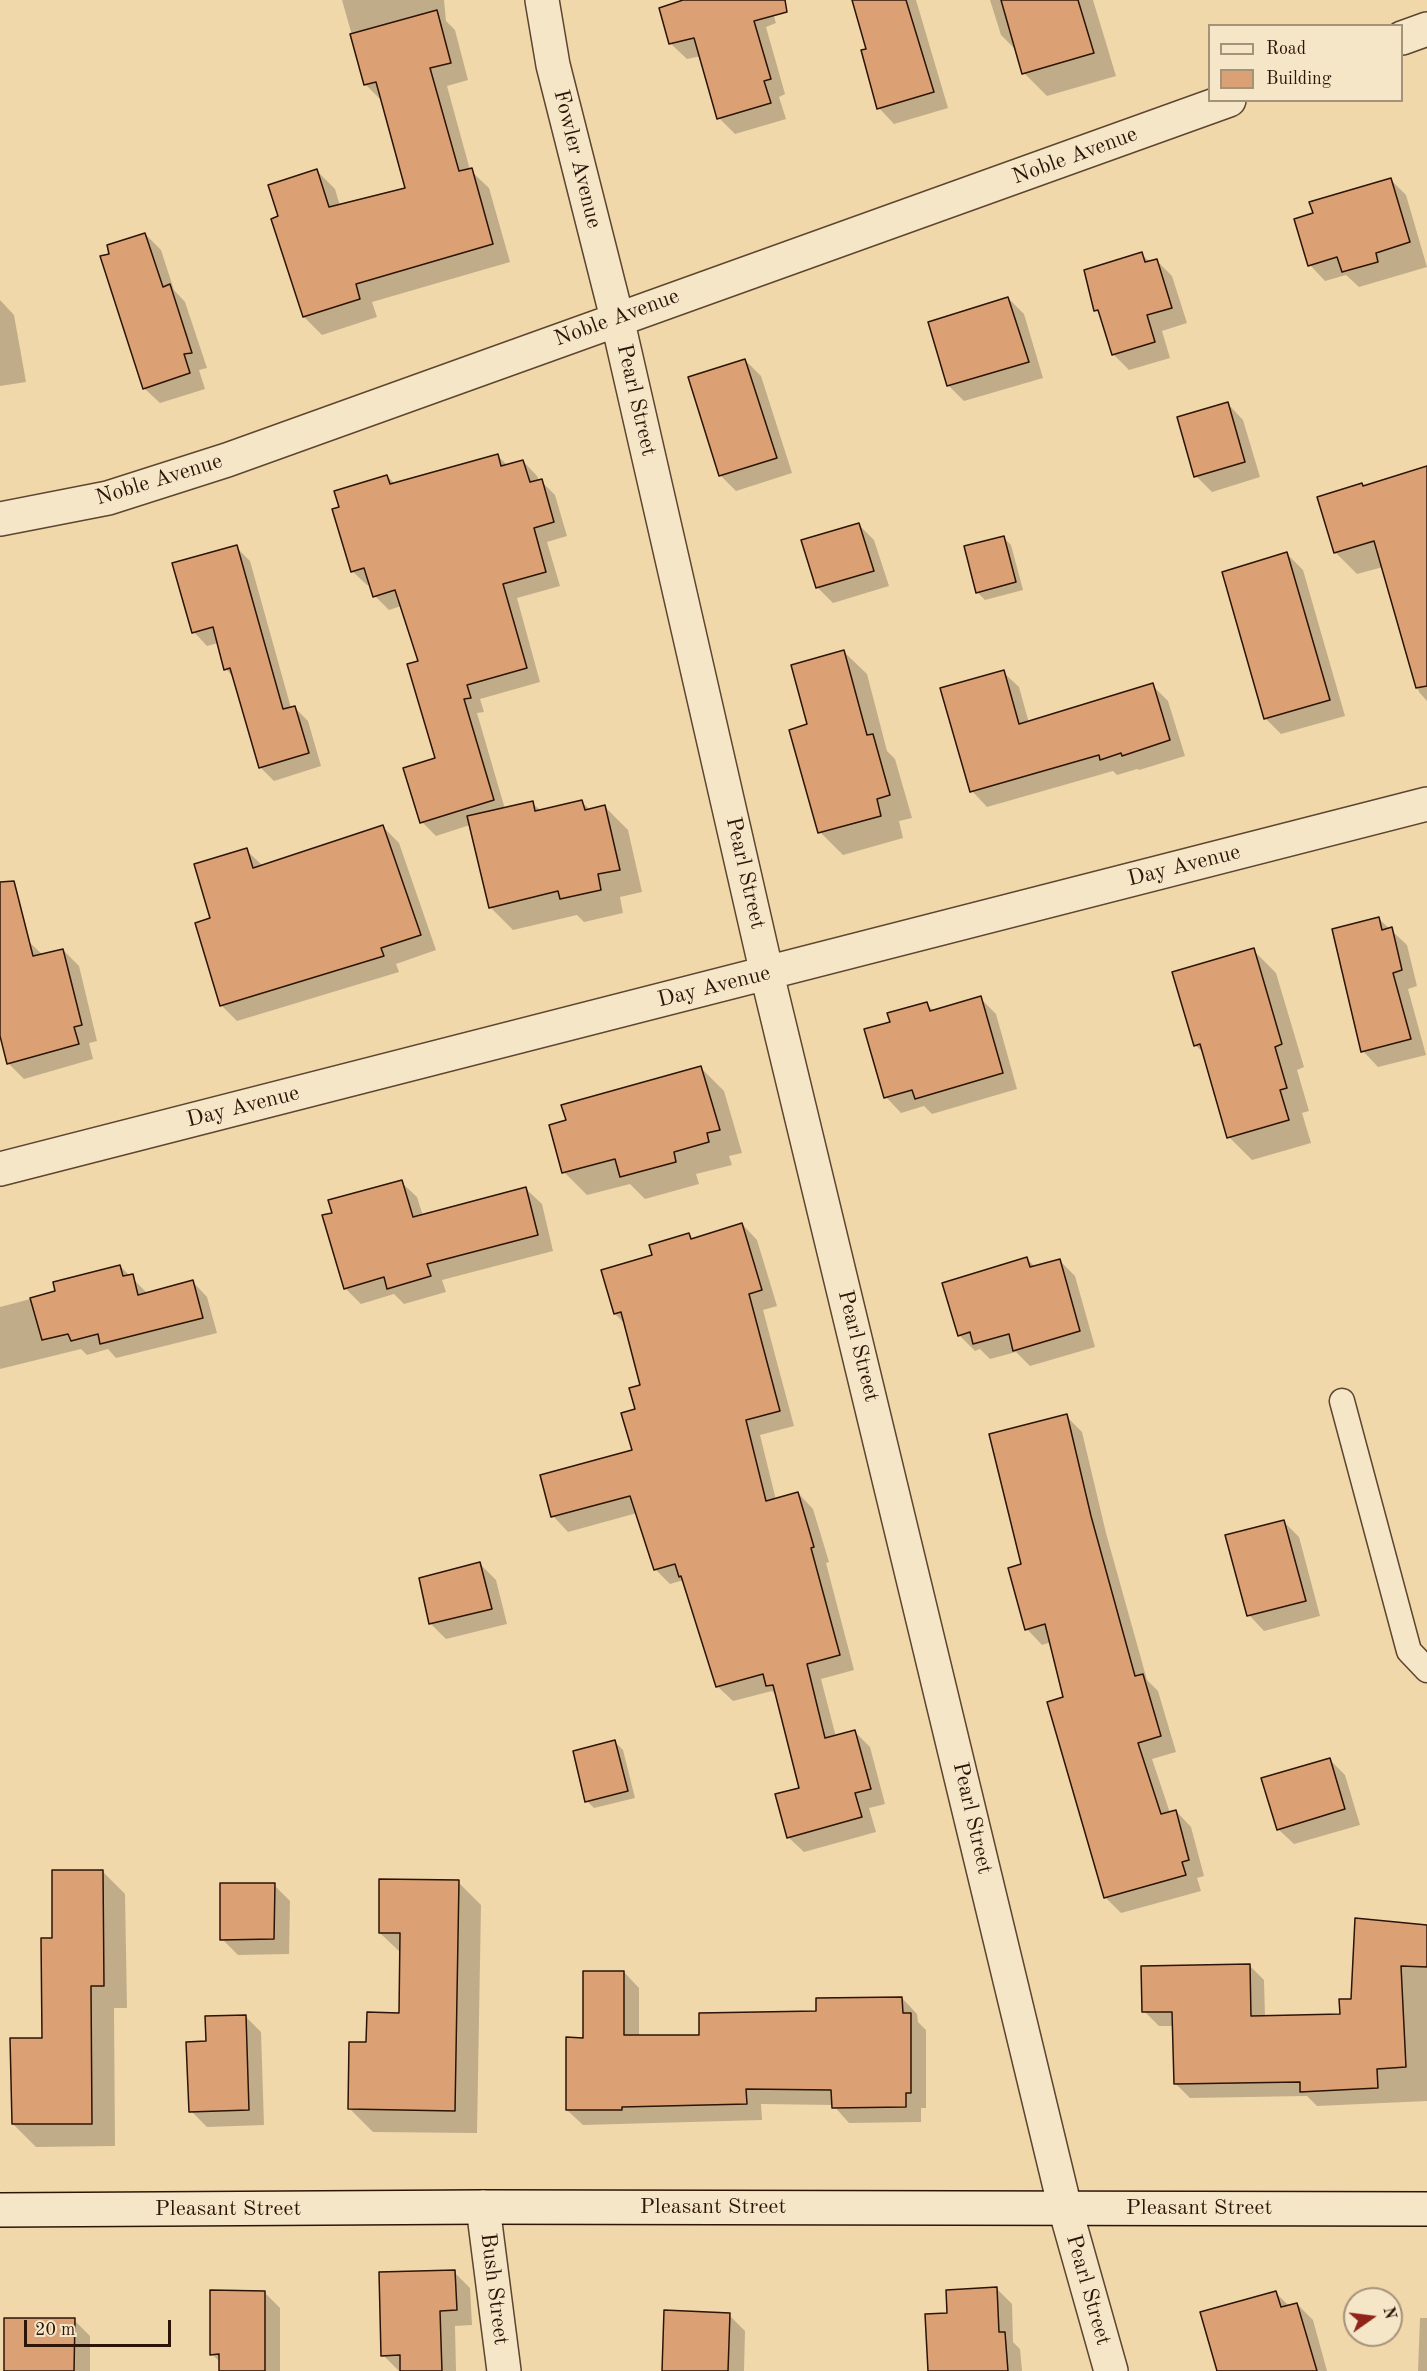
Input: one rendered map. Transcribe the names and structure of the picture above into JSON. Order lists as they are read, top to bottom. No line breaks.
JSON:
{"streets":{"street":["Noble Avenue","Fowler Avenue","Pearl Street","Day Avenue","Pleasant Street","Bush Street"]},"crossings":[["Noble Avenue","Fowler Avenue"],["Noble Avenue","Pearl Street"],["Fowler Avenue","Pearl Street"],["Pearl Street","Day Avenue"],["Pearl Street","Pleasant Street"],["Pleasant Street","Bush Street"]],"legend":["Road","Building"],"scale_bar":"20 m","north":"right"}
